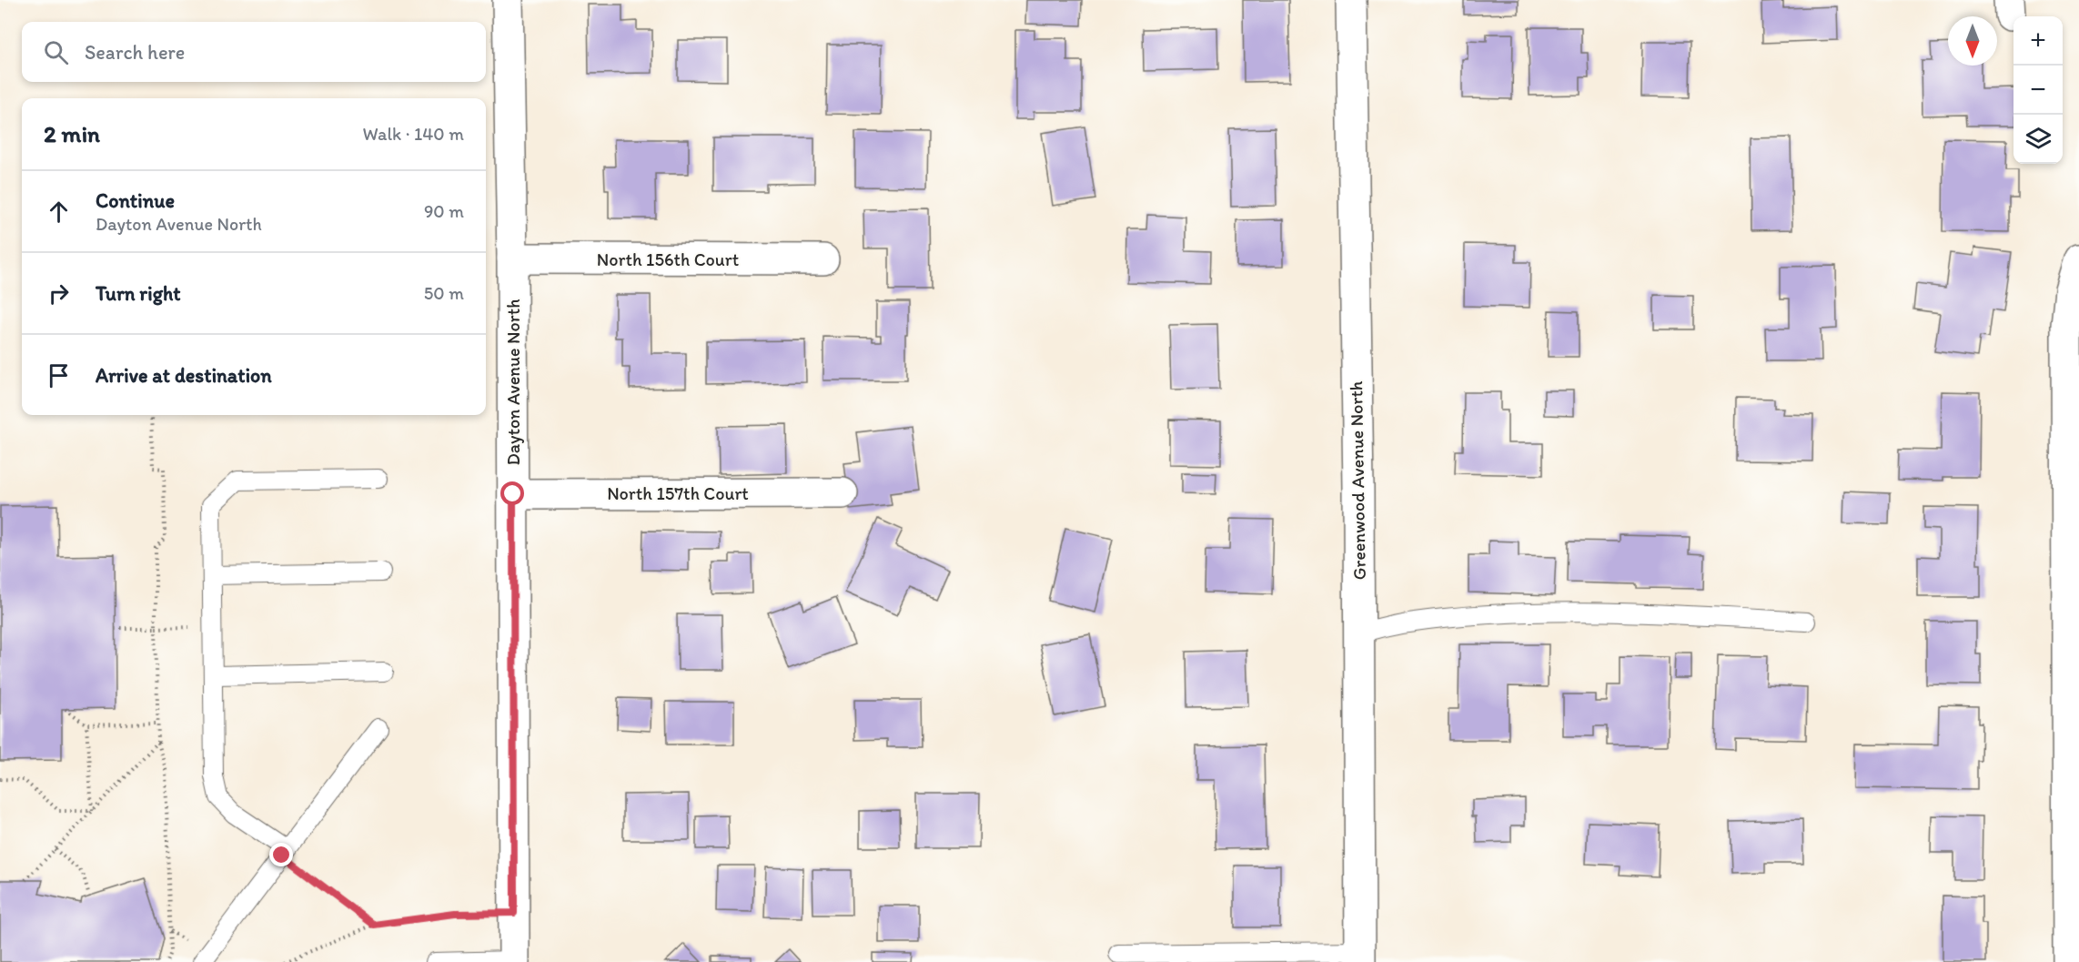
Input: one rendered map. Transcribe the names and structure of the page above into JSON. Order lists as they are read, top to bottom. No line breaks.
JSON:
{"streets":{"street":["North 156th Court","Dayton Avenue North","Greenwood Avenue North","North 157th Court"]},"crossings":[["North 156th Court","Dayton Avenue North"],["Dayton Avenue North","North 157th Court"]],"north":"bottom","page":{"map_buttons":["+","−"],"search":"Search here","heading":["2 min","Walk · 140 m"],"list":[["Continue","Dayton Avenue North","90 m"],["Turn right","50 m"],"Arrive at destination"]}}
